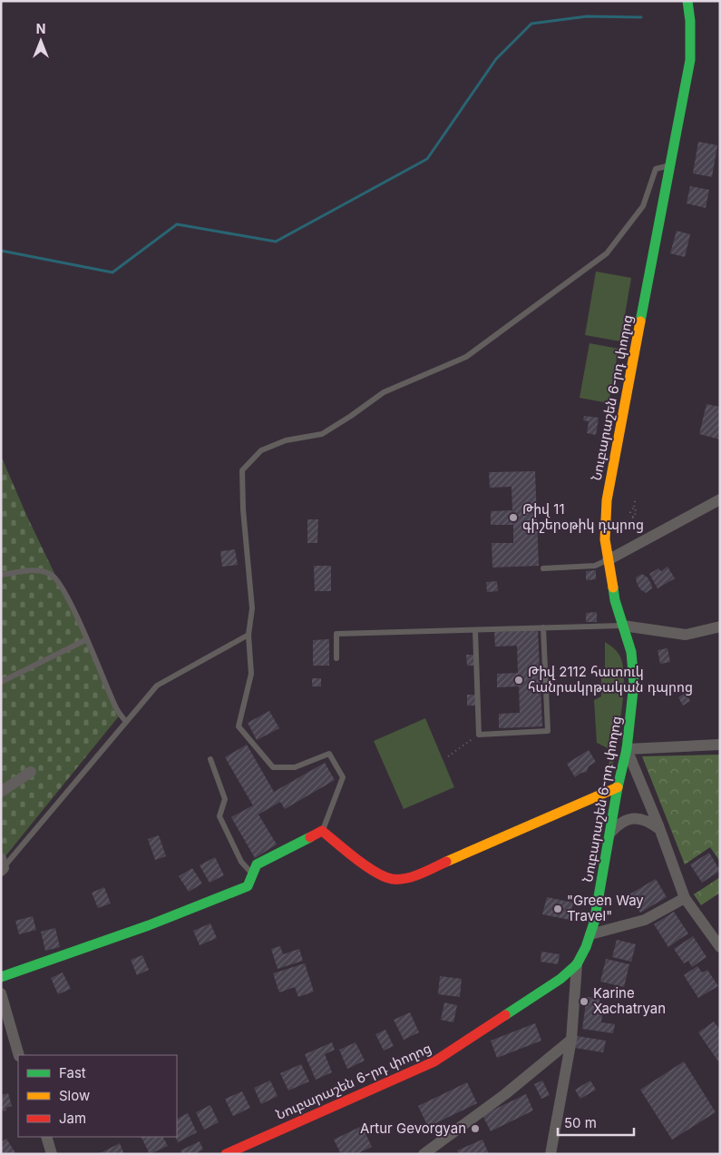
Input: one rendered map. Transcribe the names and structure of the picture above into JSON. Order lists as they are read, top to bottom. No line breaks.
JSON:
{"streets":{"main road":["Նուբարաշեն 6-րդ փողոց"]},"places":["Թիվ 11 գիշերօթիկ դպրոց","Թիվ 2112 հատուկ հանրակրթական դպրոց","\"Green Way Travel\"","Karine Xachatryan","Artur Gevorgyan"],"legend":["Fast","Slow","Jam"],"scale_bar":"50 m","north":"top"}
